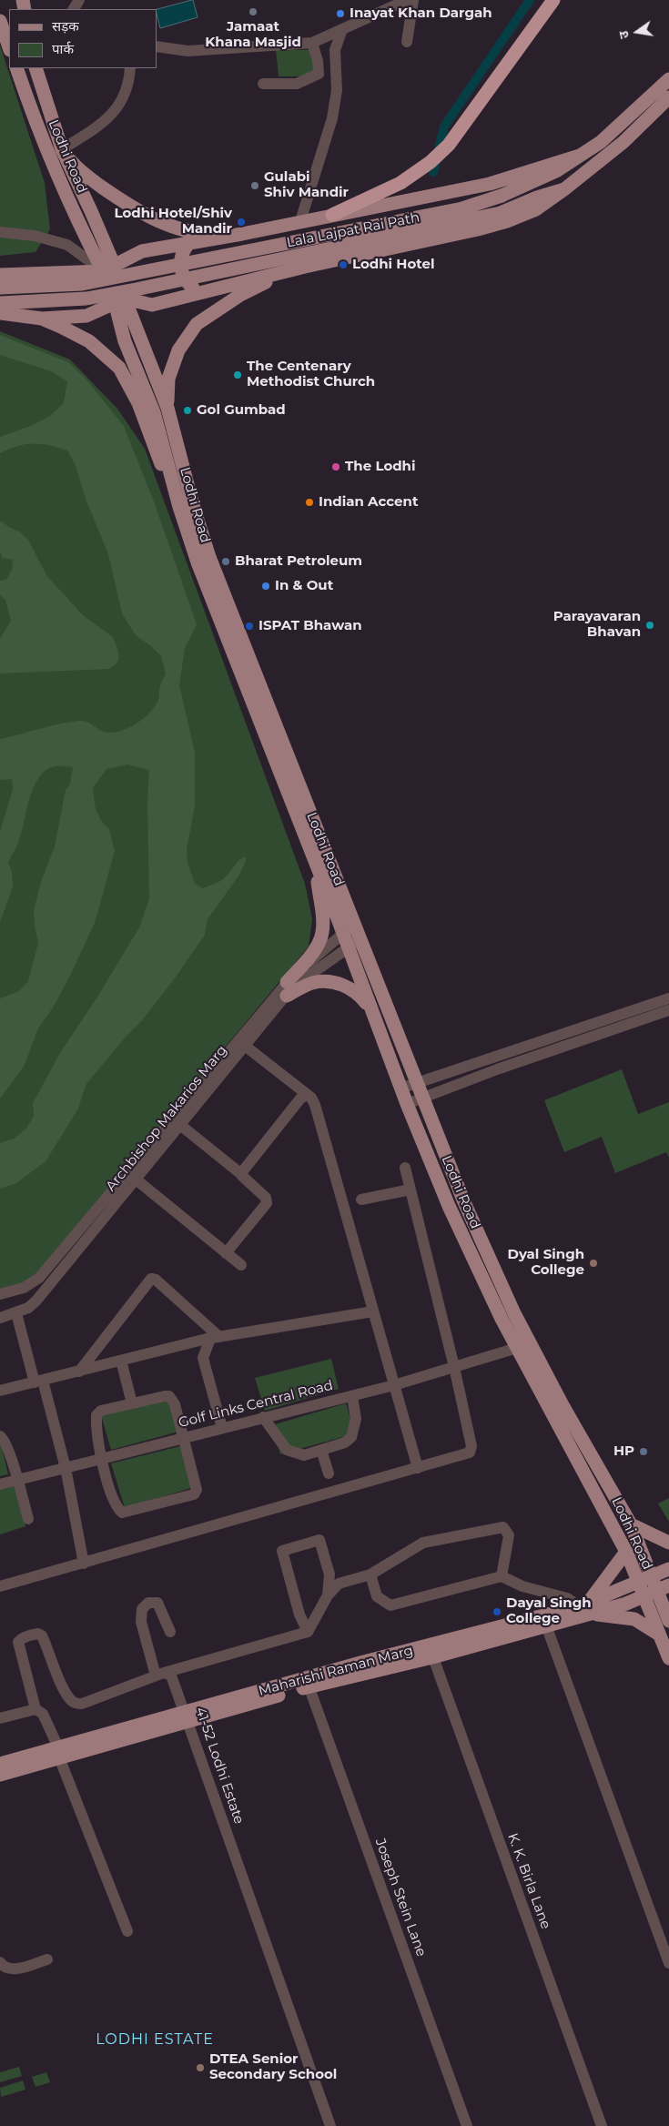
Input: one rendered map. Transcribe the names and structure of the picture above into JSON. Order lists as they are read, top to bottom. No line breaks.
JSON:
{"streets":{"main road":["Lodhi Road","Lala Lajpat Rai Path","Maharishi Raman Marg"],"street":["Archbishop Makarios Marg","Golf Links Central Road","41-52 Lodhi Estate","K. K. Birla Lane","Joseph Stein Lane"]},"crossings":[["Lodhi Road","Archbishop Makarios Marg"],["Lodhi Road","Golf Links Central Road"],["Lodhi Road","Maharishi Raman Marg"],["Maharishi Raman Marg","41-52 Lodhi Estate"],["Maharishi Raman Marg","K. K. Birla Lane"],["Maharishi Raman Marg","Joseph Stein Lane"]],"districts":["LODHI ESTATE"],"places":["Jamaat Khana Masjid","Inayat Khan Dargah","Gulabi Shiv Mandir","Lodhi Hotel/Shiv Mandir","Lodhi Hotel","The Centenary Methodist Church","Gol Gumbad","The Lodhi","Indian Accent","Bharat Petroleum","In & Out","Parayavaran Bhavan","ISPAT Bhawan","Dyal Singh College","HP","Dayal Singh College","DTEA Senior Secondary School"],"legend":["सड़क","पार्क"],"north":"left"}
